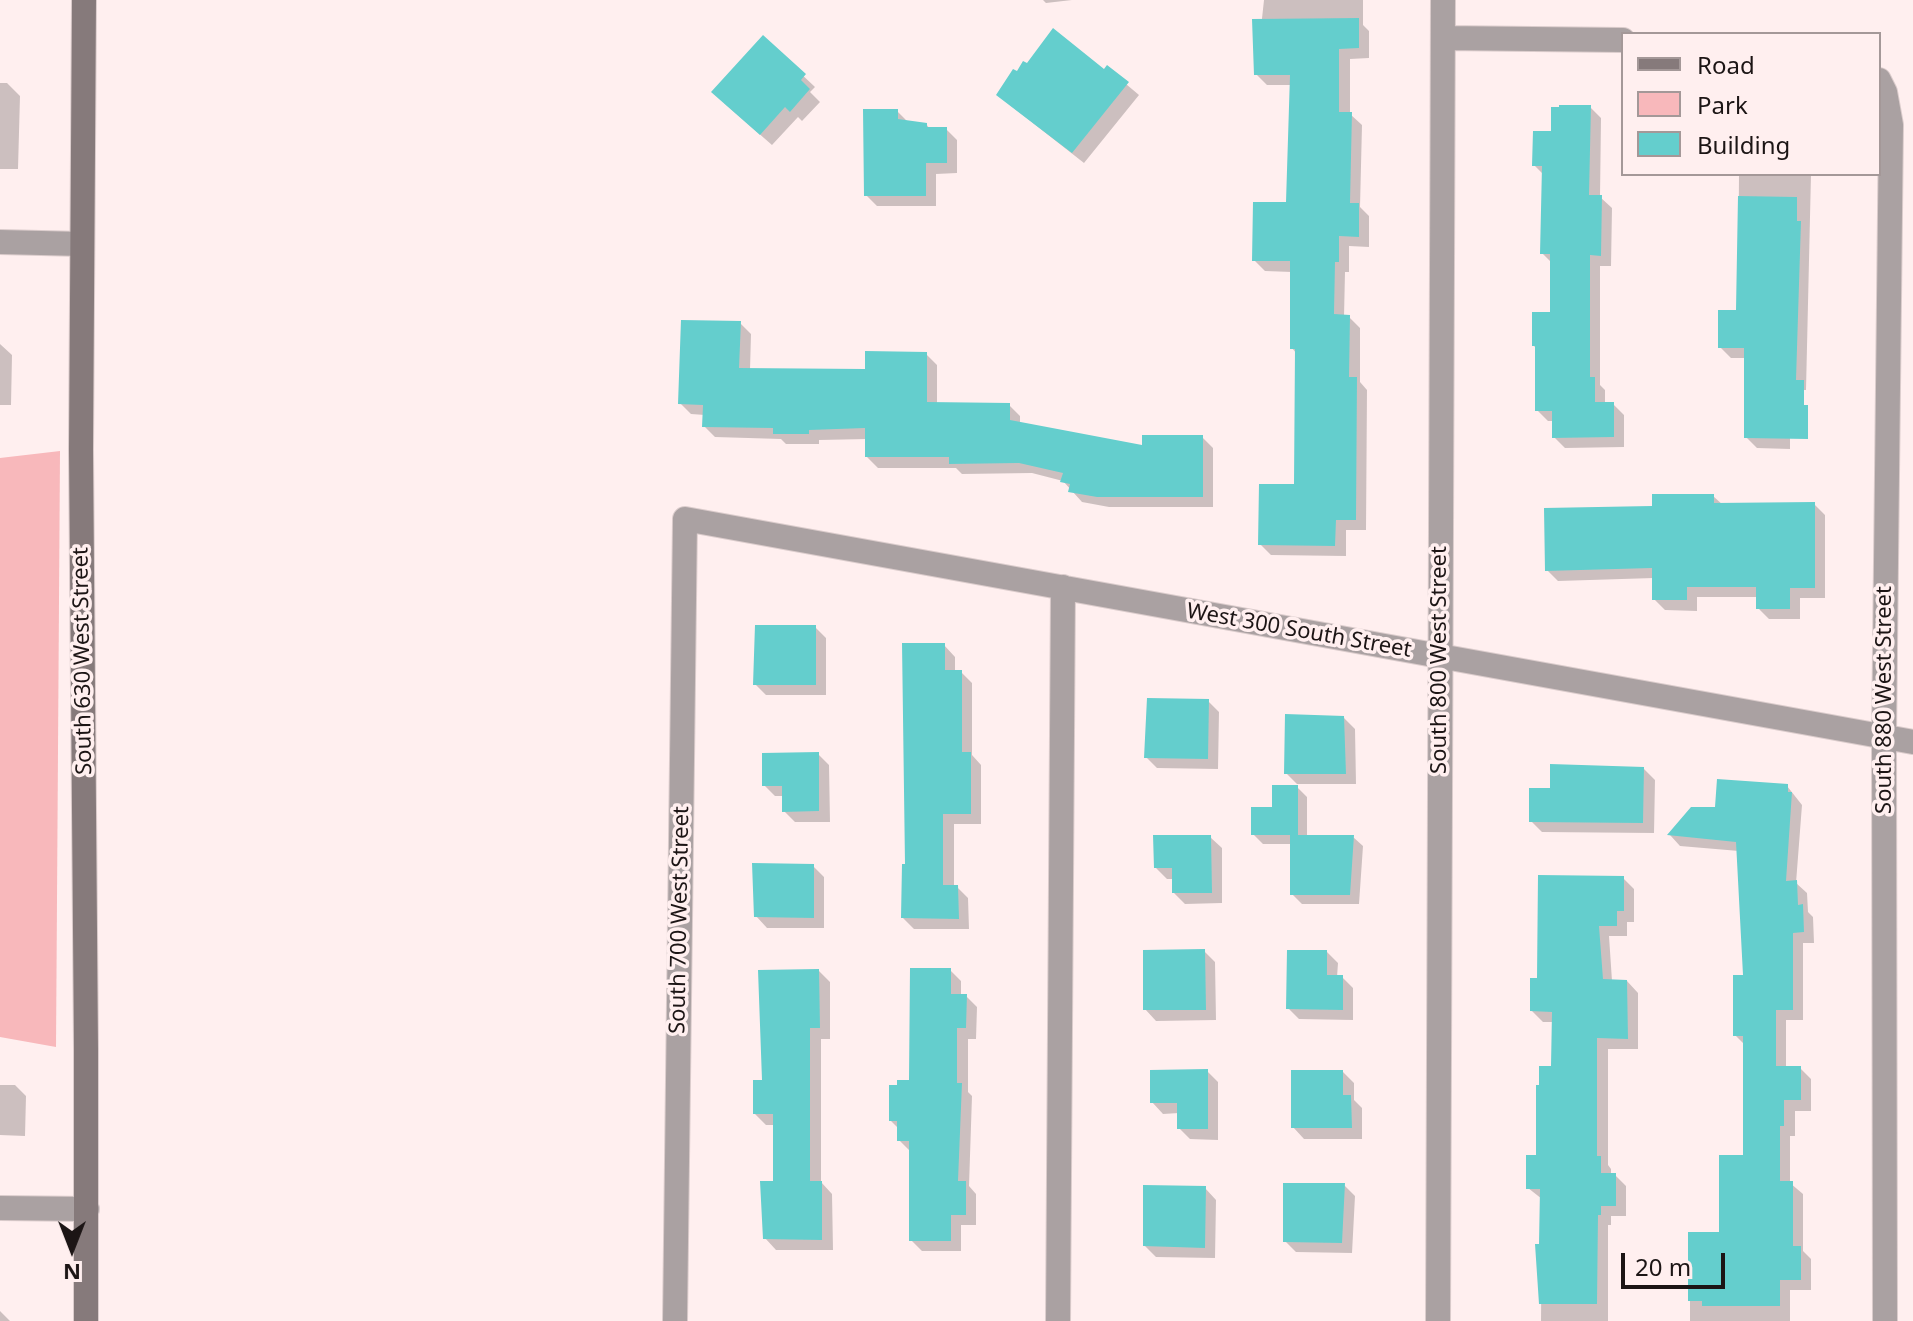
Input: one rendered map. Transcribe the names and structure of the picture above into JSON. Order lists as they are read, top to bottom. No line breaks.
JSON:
{"streets":{"street":["West 300 South Street","South 800 West Street","South 630 West Street","South 880 West Street","South 700 West Street"]},"crossings":[["West 300 South Street","South 800 West Street"],["West 300 South Street","South 880 West Street"],["West 300 South Street","South 700 West Street"]],"legend":["Road","Park","Building"],"scale_bar":"20 m","north":"bottom"}
